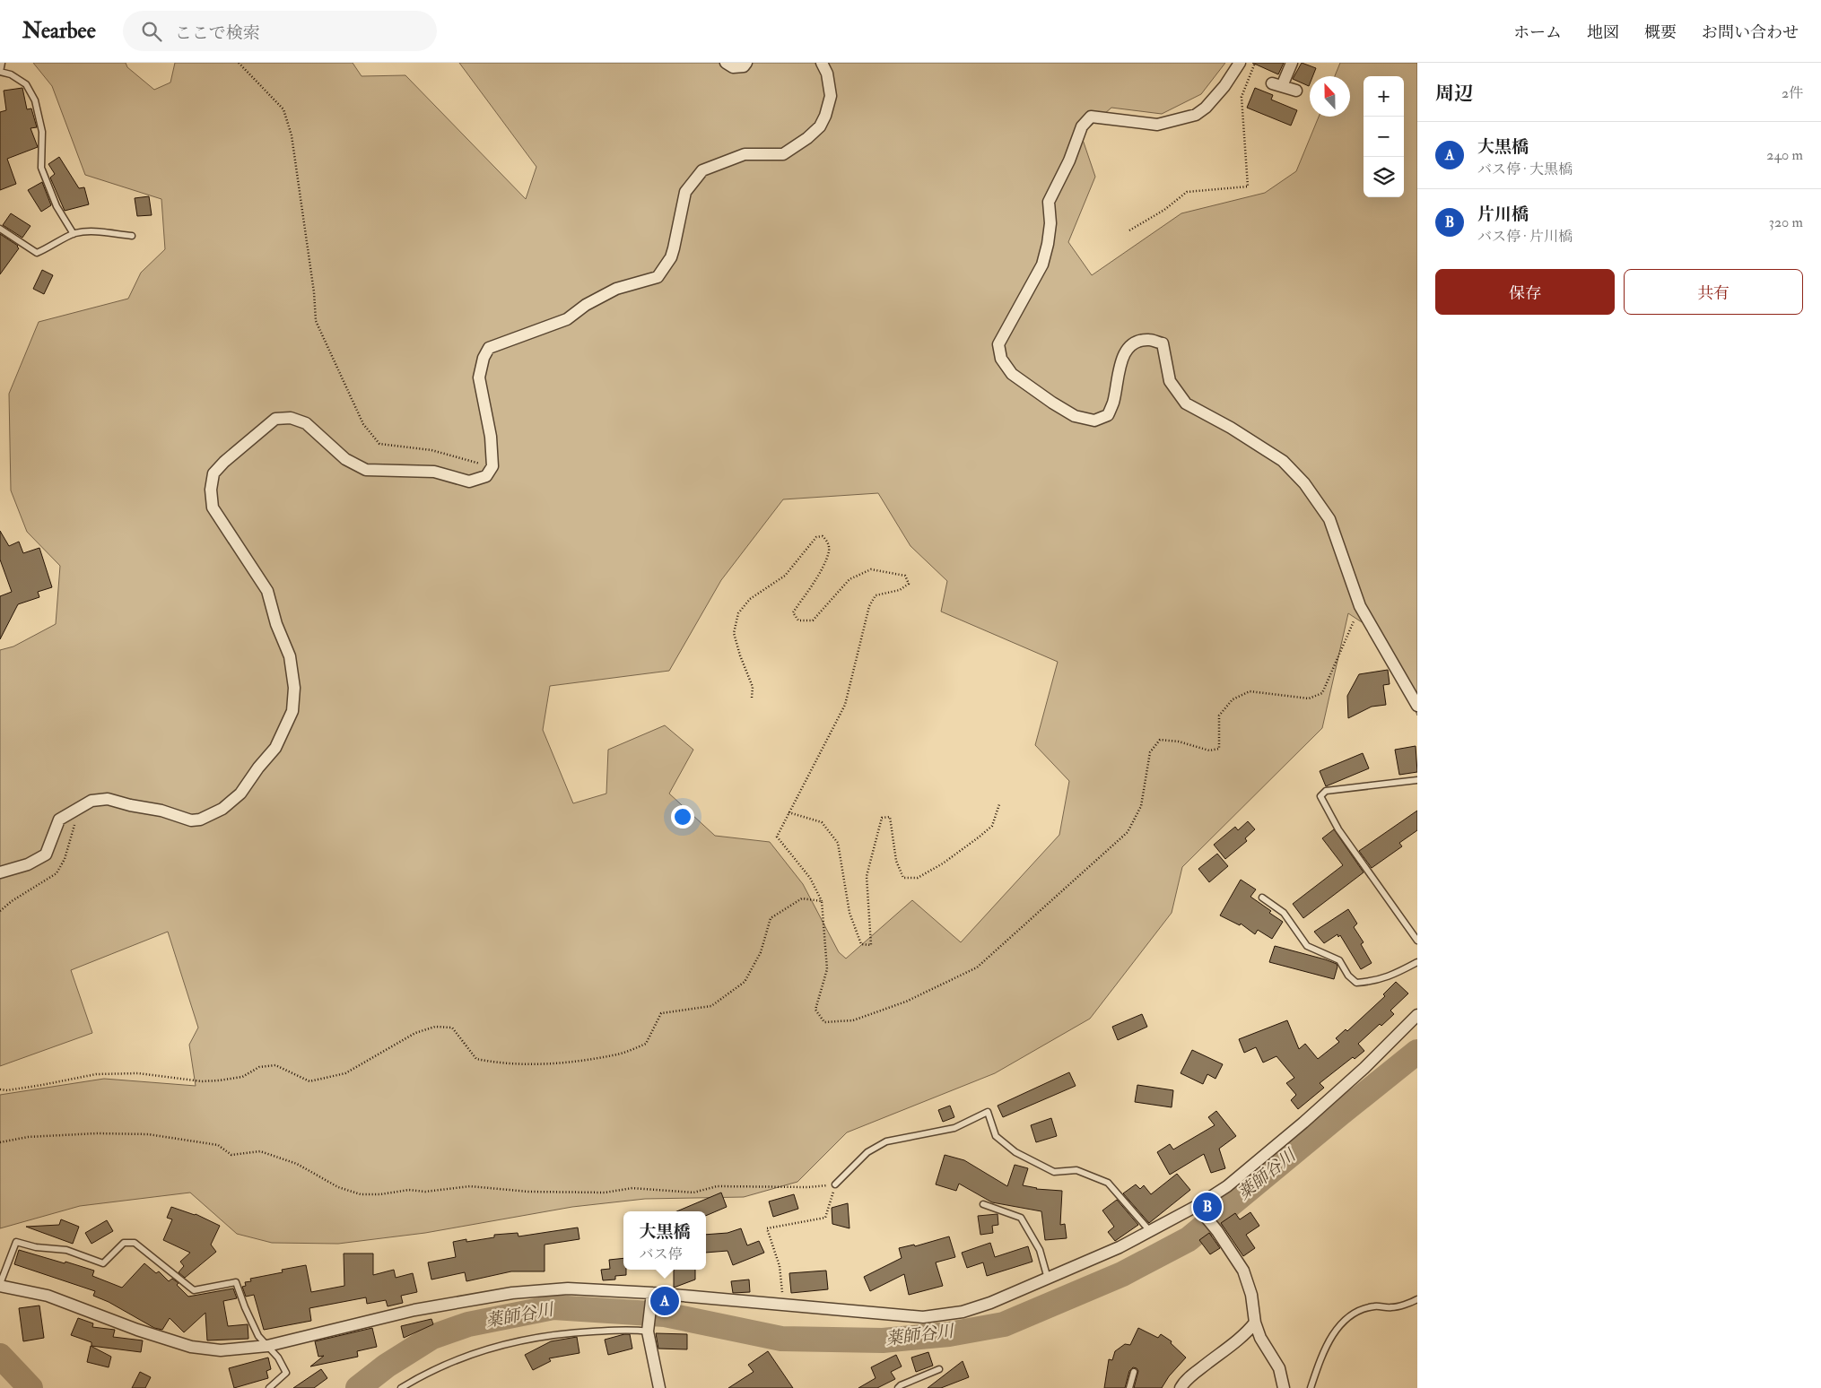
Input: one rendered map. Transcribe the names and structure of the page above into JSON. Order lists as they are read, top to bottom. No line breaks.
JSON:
{"water":["薬師谷川"],"north":"top","page":{"header":"Nearbee","search":"ここで検索","nav":["ホーム","地図","概要","お問い合わせ"],"heading":["周辺","2件"],"map_buttons":["+","−"],"list":[{"mark":"A","name":"大黒橋","note":"バス停 · 大黒橋","value":"240 m"},{"mark":"B","name":"片川橋","note":"バス停 · 片川橋","value":"320 m"}],"buttons":["保存","共有"],"pins":["B","A"],"popup":["大黒橋","バス停"]}}
